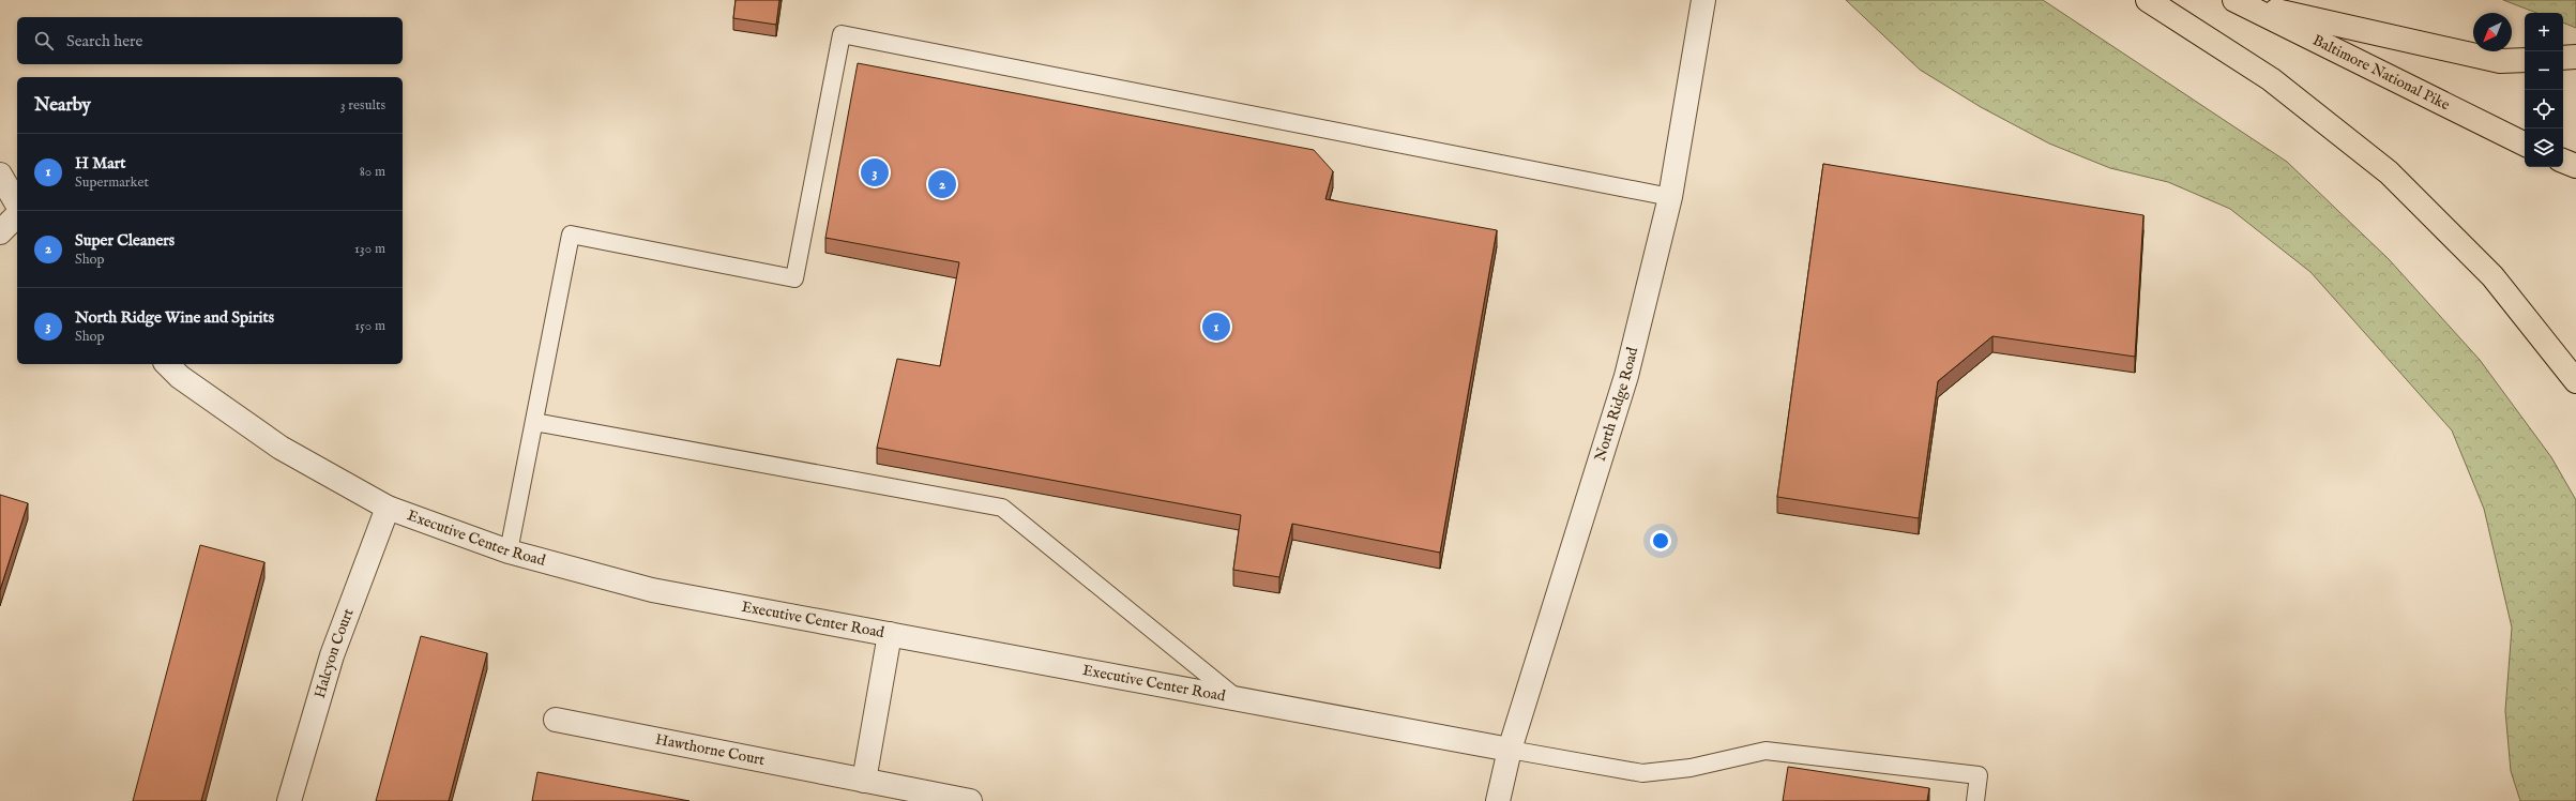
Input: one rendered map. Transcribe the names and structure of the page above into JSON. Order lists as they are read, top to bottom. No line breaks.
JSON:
{"streets":{"main road":["Baltimore National Pike"],"street":["North Ridge Road","Executive Center Road","Halcyon Court","Hawthorne Court"]},"crossings":[["North Ridge Road","Executive Center Road"],["Executive Center Road","Halcyon Court"]],"north":"bottom left","page":{"map_buttons":["+","−"],"search":"Search here","heading":["Nearby","3 results"],"list":[{"mark":"1","name":"H Mart","note":"Supermarket","value":"80 m"},{"mark":"2","name":"Super Cleaners","note":"Shop","value":"130 m"},{"mark":"3","name":"North Ridge Wine and Spirits","note":"Shop","value":"150 m"}],"pins":["3","2","1"]}}
